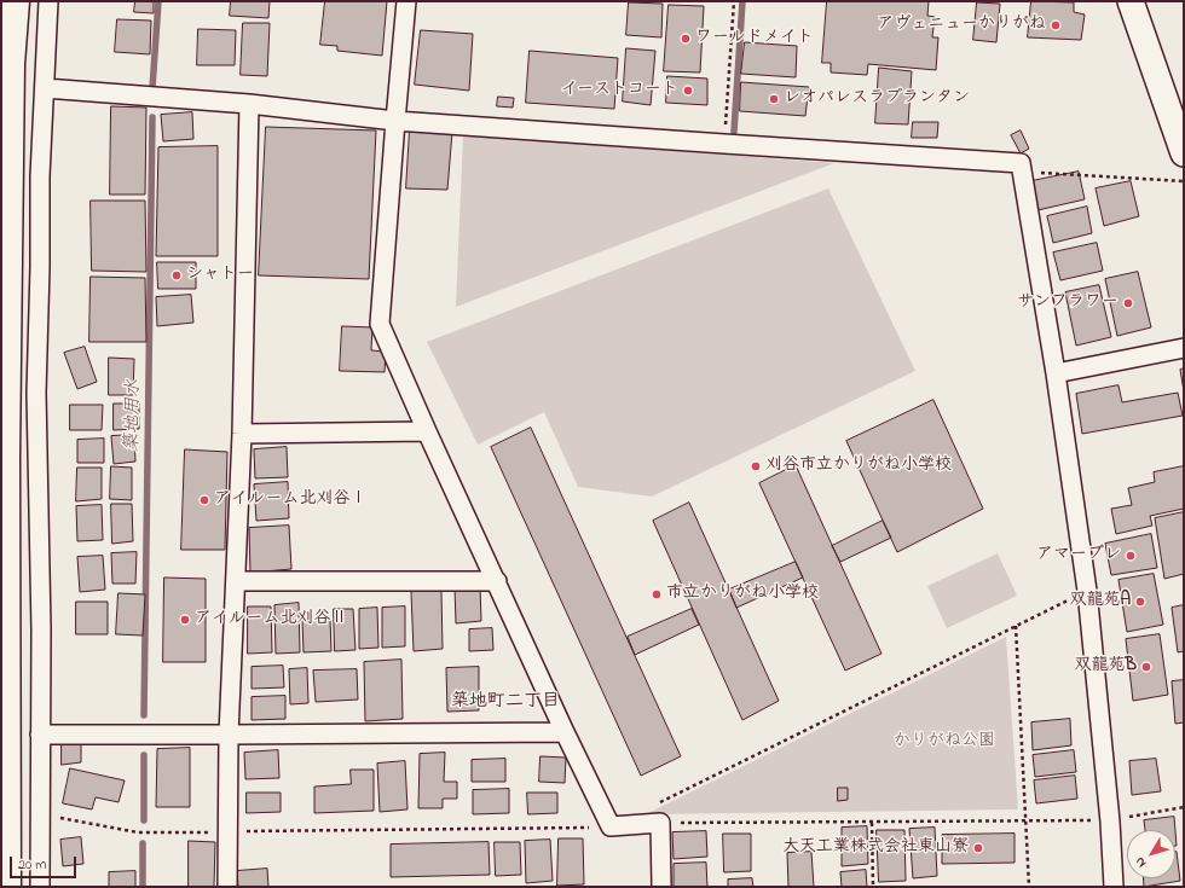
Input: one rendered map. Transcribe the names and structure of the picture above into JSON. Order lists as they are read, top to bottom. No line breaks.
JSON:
{"districts":["築地町二丁目"],"water":["築地用水"],"parks":["かりがね公園"],"places":["アヴェニューかりがね","ワールドメイト","イーストコート","レオパレスラプランタン","シャトー","サンフラワー","刈谷市立かりがね小学校","アイルーム北刈谷Ⅰ","アマーブレ","市立かりがね小学校","双龍苑A","アイルーム北刈谷Ⅱ","双龍苑B","大天工業株式会社東山寮"],"scale_bar":"20 m","north":"bottom left"}
